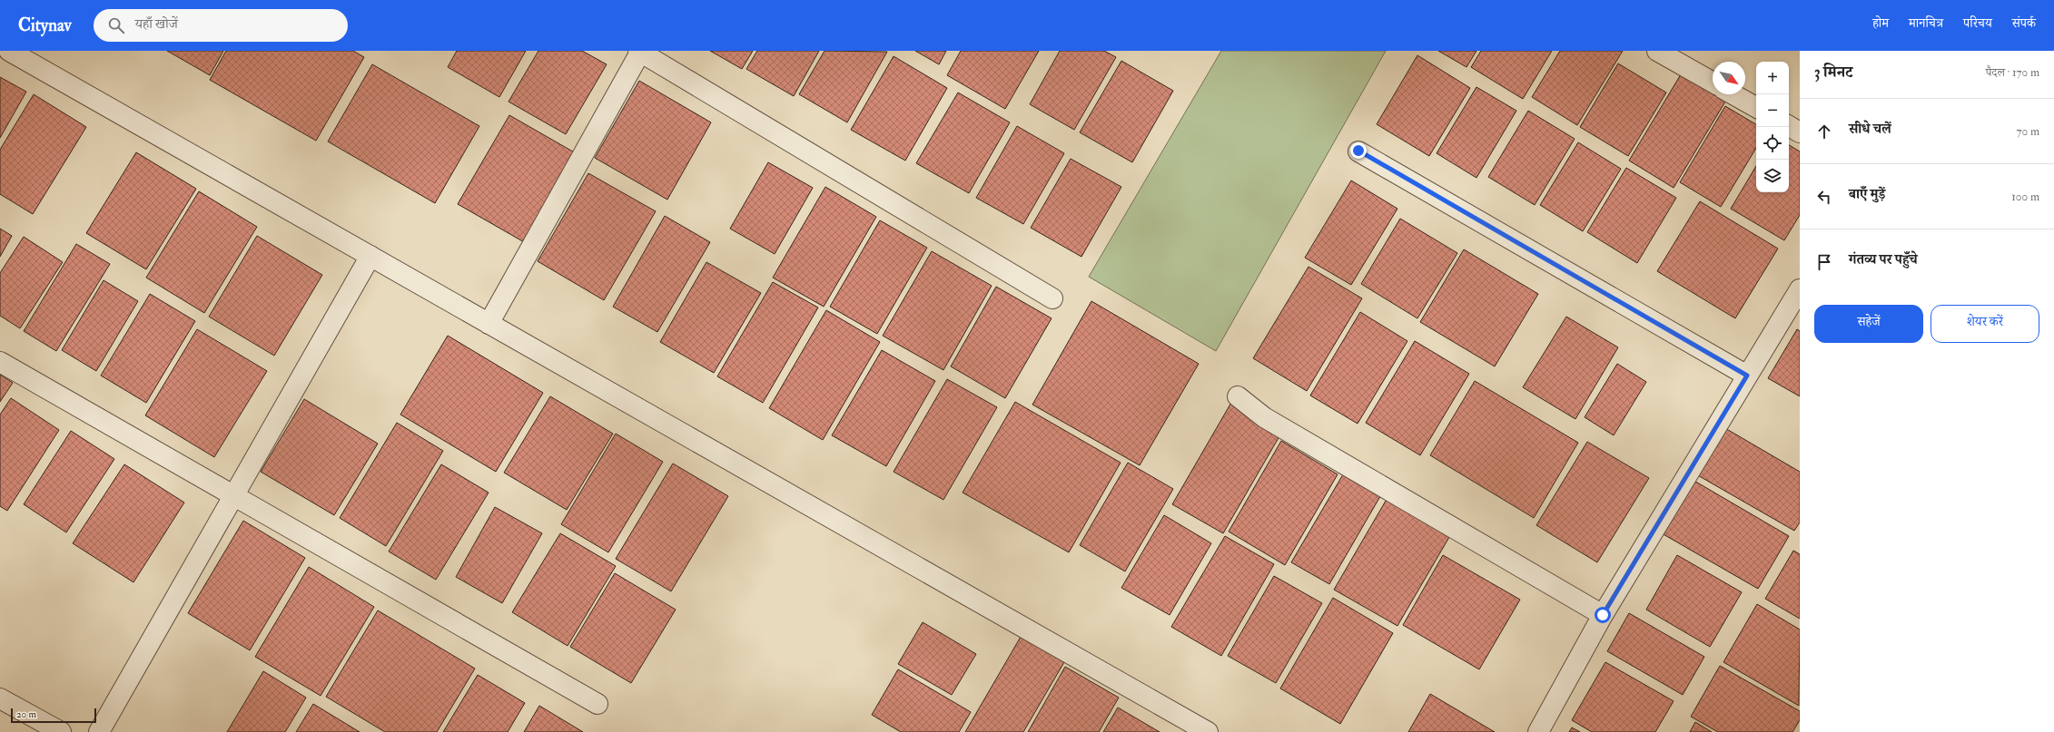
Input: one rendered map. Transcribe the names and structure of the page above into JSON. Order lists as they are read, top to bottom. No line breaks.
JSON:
{"scale_bar":"20 m","north":"bottom right","page":{"header":"Citynav","search":"यहाँ खोजें","nav":["होम","मानचित्र","परिचय","संपर्क"],"heading":["3 मिनट","पैदल · 170 m"],"map_buttons":["+","−"],"list":[["सीधे चलें","70 m"],["बाएँ मुड़ें","100 m"],"गंतव्य पर पहुँचे"],"buttons":["सहेजें","शेयर करें"],"scale":"20 m"}}
